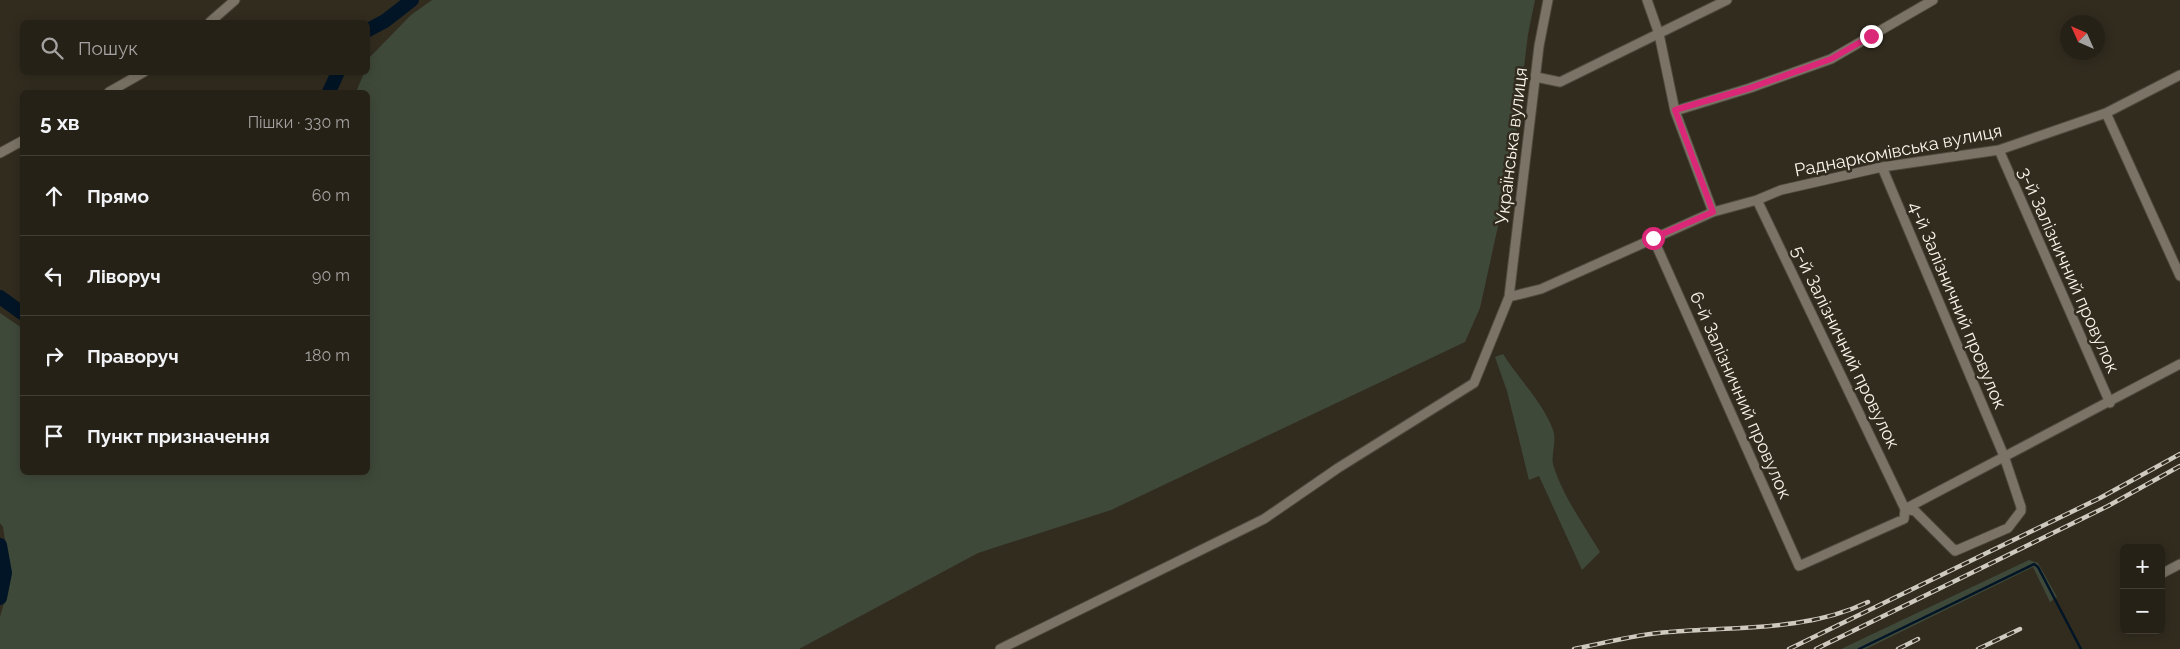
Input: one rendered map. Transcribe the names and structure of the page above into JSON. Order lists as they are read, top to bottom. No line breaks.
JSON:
{"streets":{"street":["Українська вулиця","Раднаркомівська вулиця","3-й Залізничний провулок","4-й Залізничний провулок","5-й Залізничний провулок","6-й Залізничний провулок"]},"crossings":[["Українська вулиця","Раднаркомівська вулиця"],["Раднаркомівська вулиця","3-й Залізничний провулок"],["Раднаркомівська вулиця","4-й Залізничний провулок"],["Раднаркомівська вулиця","5-й Залізничний провулок"],["Раднаркомівська вулиця","6-й Залізничний провулок"],["4-й Залізничний провулок","5-й Залізничний провулок"],["4-й Залізничний провулок","6-й Залізничний провулок"],["5-й Залізничний провулок","6-й Залізничний провулок"]],"north":"top left","page":{"search":"Пошук","heading":["5 хв","Пішки · 330 m"],"list":[["Прямо","60 m"],["Ліворуч","90 m"],["Праворуч","180 m"],"Пункт призначення"],"map_buttons":["+","−"]}}
